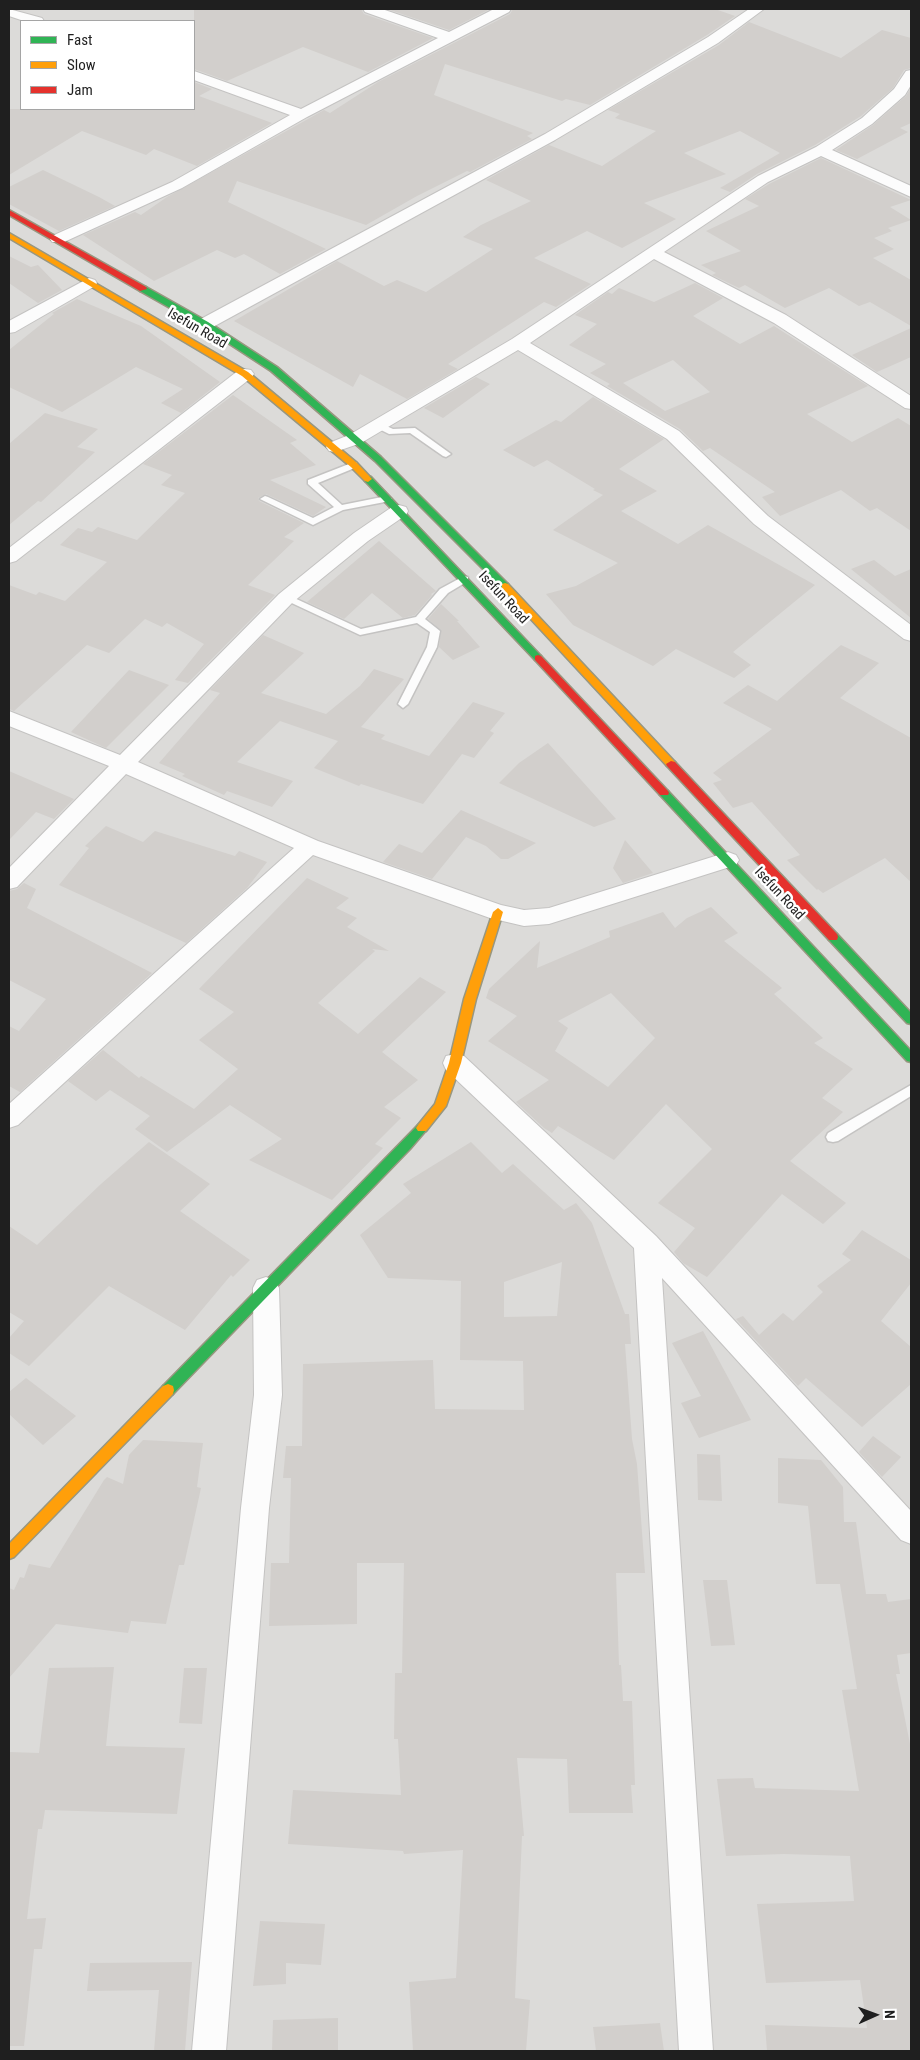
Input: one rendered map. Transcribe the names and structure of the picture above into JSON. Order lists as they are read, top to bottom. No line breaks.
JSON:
{"streets":{"street":["Isefun Road"]},"legend":["Fast","Slow","Jam"],"north":"right"}
